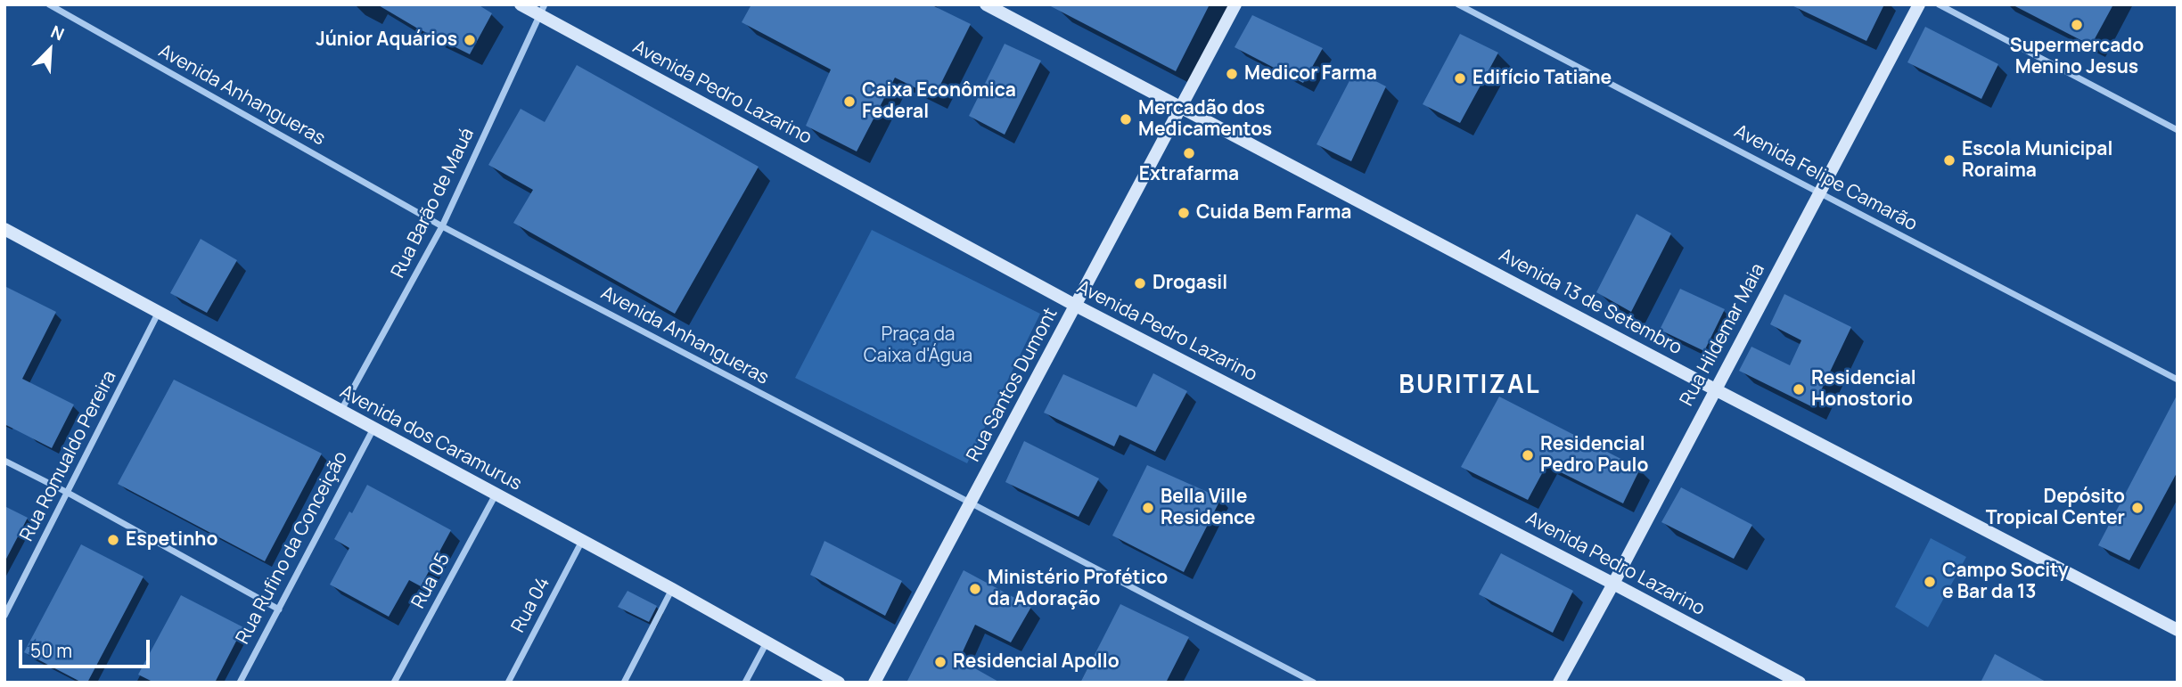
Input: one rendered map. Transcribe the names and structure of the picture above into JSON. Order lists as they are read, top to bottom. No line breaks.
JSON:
{"streets":{"main road":["Avenida Pedro Lazarino","Avenida 13 de Setembro","Rua Hildemar Maia","Rua Santos Dumont","Avenida dos Caramurus"],"street":["Avenida Anhangueras","Avenida Felipe Camarão","Rua Barão de Mauá","Rua Romualdo Pereira","Rua Rufino da Conceição","Rua 05","Rua 04"]},"crossings":[["Avenida Pedro Lazarino","Rua Barão de Mauá"],["Avenida Pedro Lazarino","Rua Hildemar Maia"],["Avenida Pedro Lazarino","Rua Santos Dumont"],["Avenida Anhangueras","Rua Barão de Mauá"],["Avenida Anhangueras","Rua Santos Dumont"],["Avenida Felipe Camarão","Rua Hildemar Maia"],["Rua Barão de Mauá","Avenida dos Caramurus"],["Avenida 13 de Setembro","Rua Hildemar Maia"],["Avenida 13 de Setembro","Rua Santos Dumont"],["Avenida dos Caramurus","Rua Romualdo Pereira"],["Avenida dos Caramurus","Rua Rufino da Conceição"],["Avenida dos Caramurus","Rua 05"],["Avenida dos Caramurus","Rua 04"]],"districts":["BURITIZAL"],"parks":["Praça da Caixa d'Água"],"places":["Supermercado Menino Jesus","Júnior Aquários","Medicor Farma","Edifício Tatiane","Caixa Econômica Federal","Mercadão dos Medicamentos","Extrafarma","Escola Municipal Roraima","Cuida Bem Farma","Drogasil","Residencial Honostorio","Residencial Pedro Paulo","Bella Ville Residence","Depósito Tropical Center","Espetinho","Campo Socity e Bar da 13","Ministério Profético da Adoração","Residencial Apollo"],"scale_bar":"50 m","north":"top right"}
